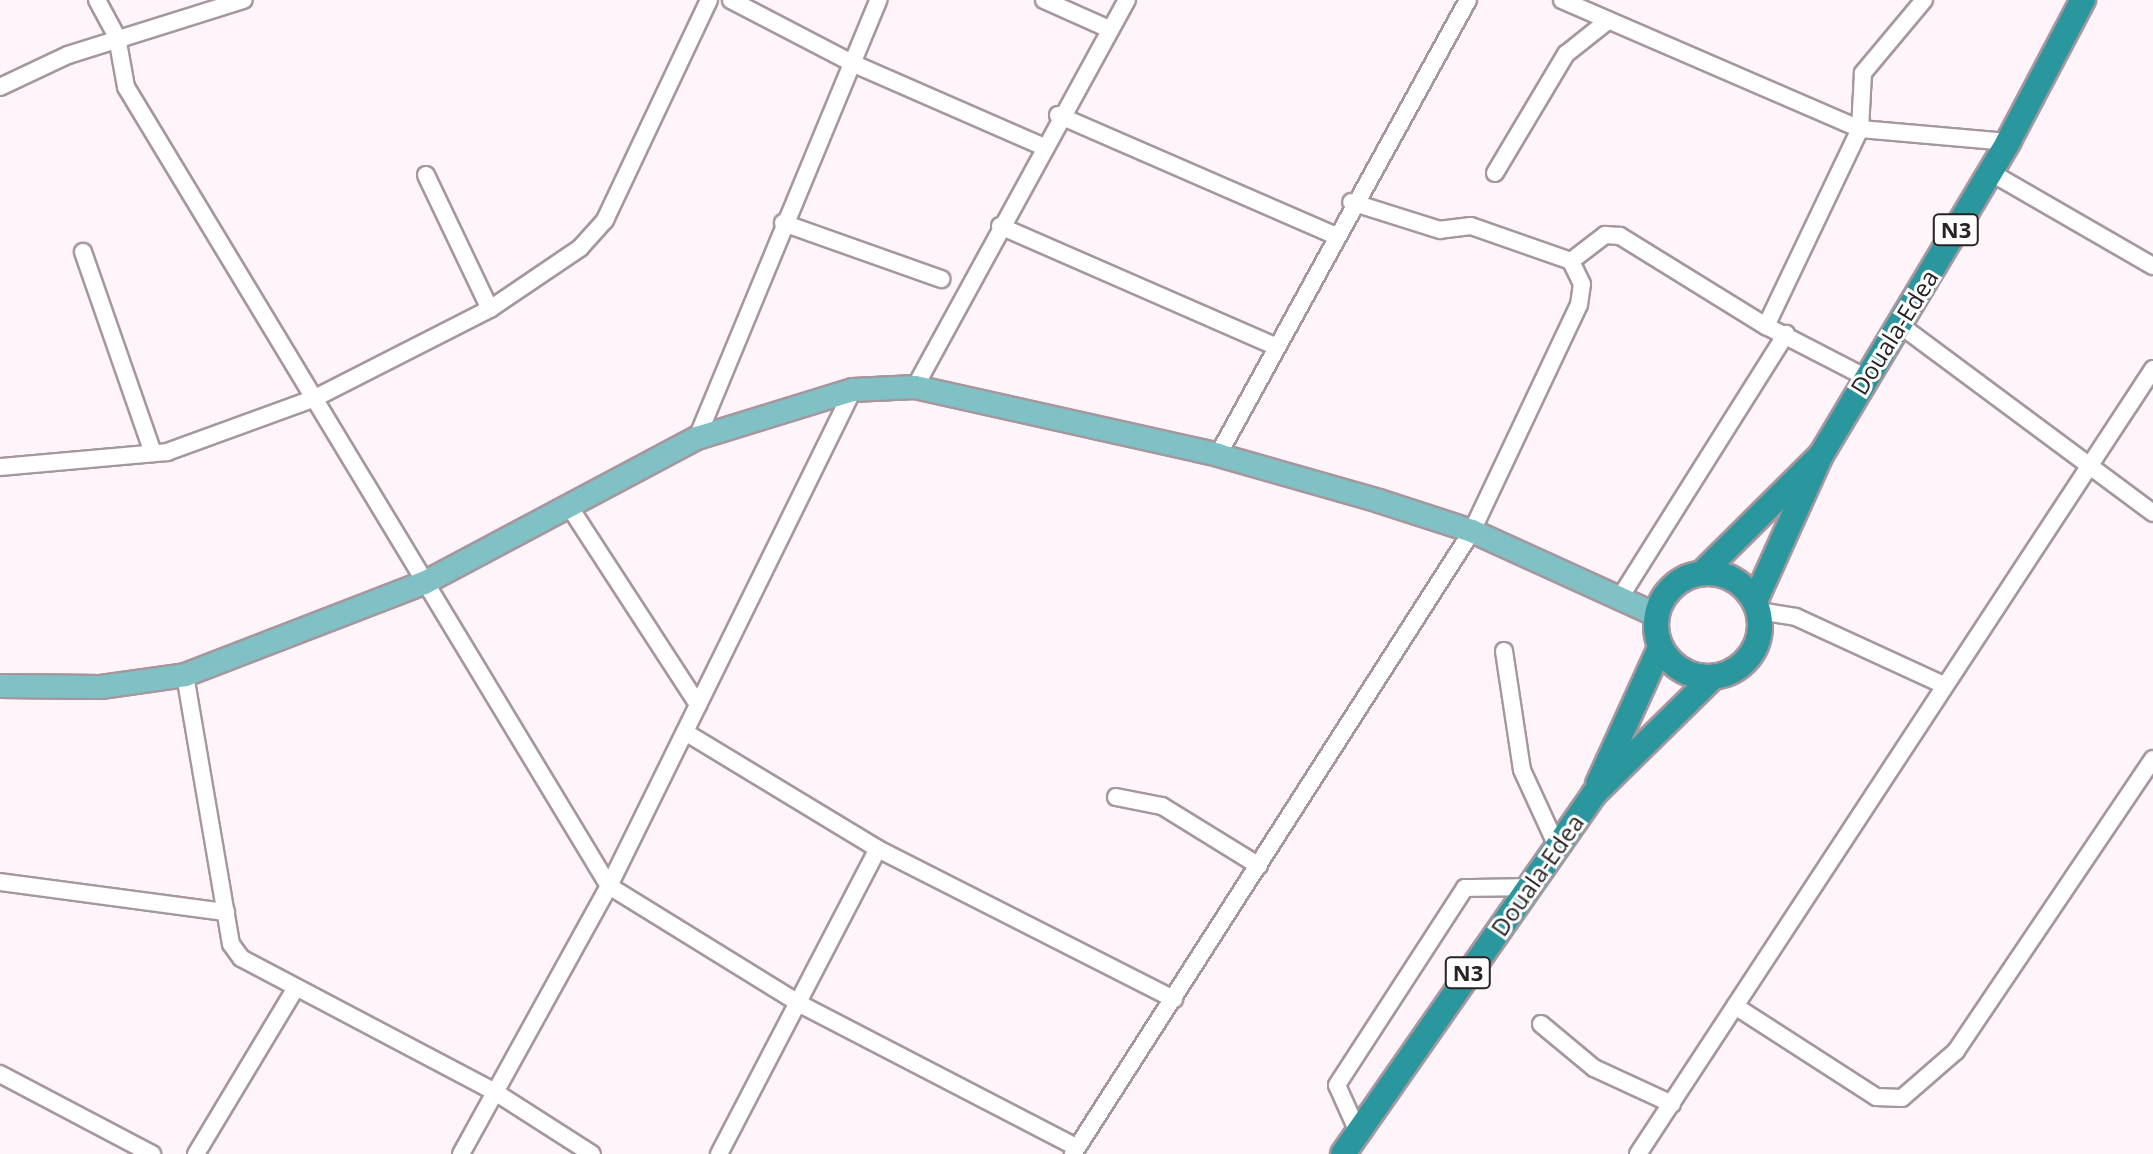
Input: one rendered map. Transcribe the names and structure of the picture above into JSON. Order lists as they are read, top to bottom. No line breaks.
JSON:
{"streets":{"highway":["N3","Douala-Edea"]},"crossings":[["N3","Douala-Edea"]]}
